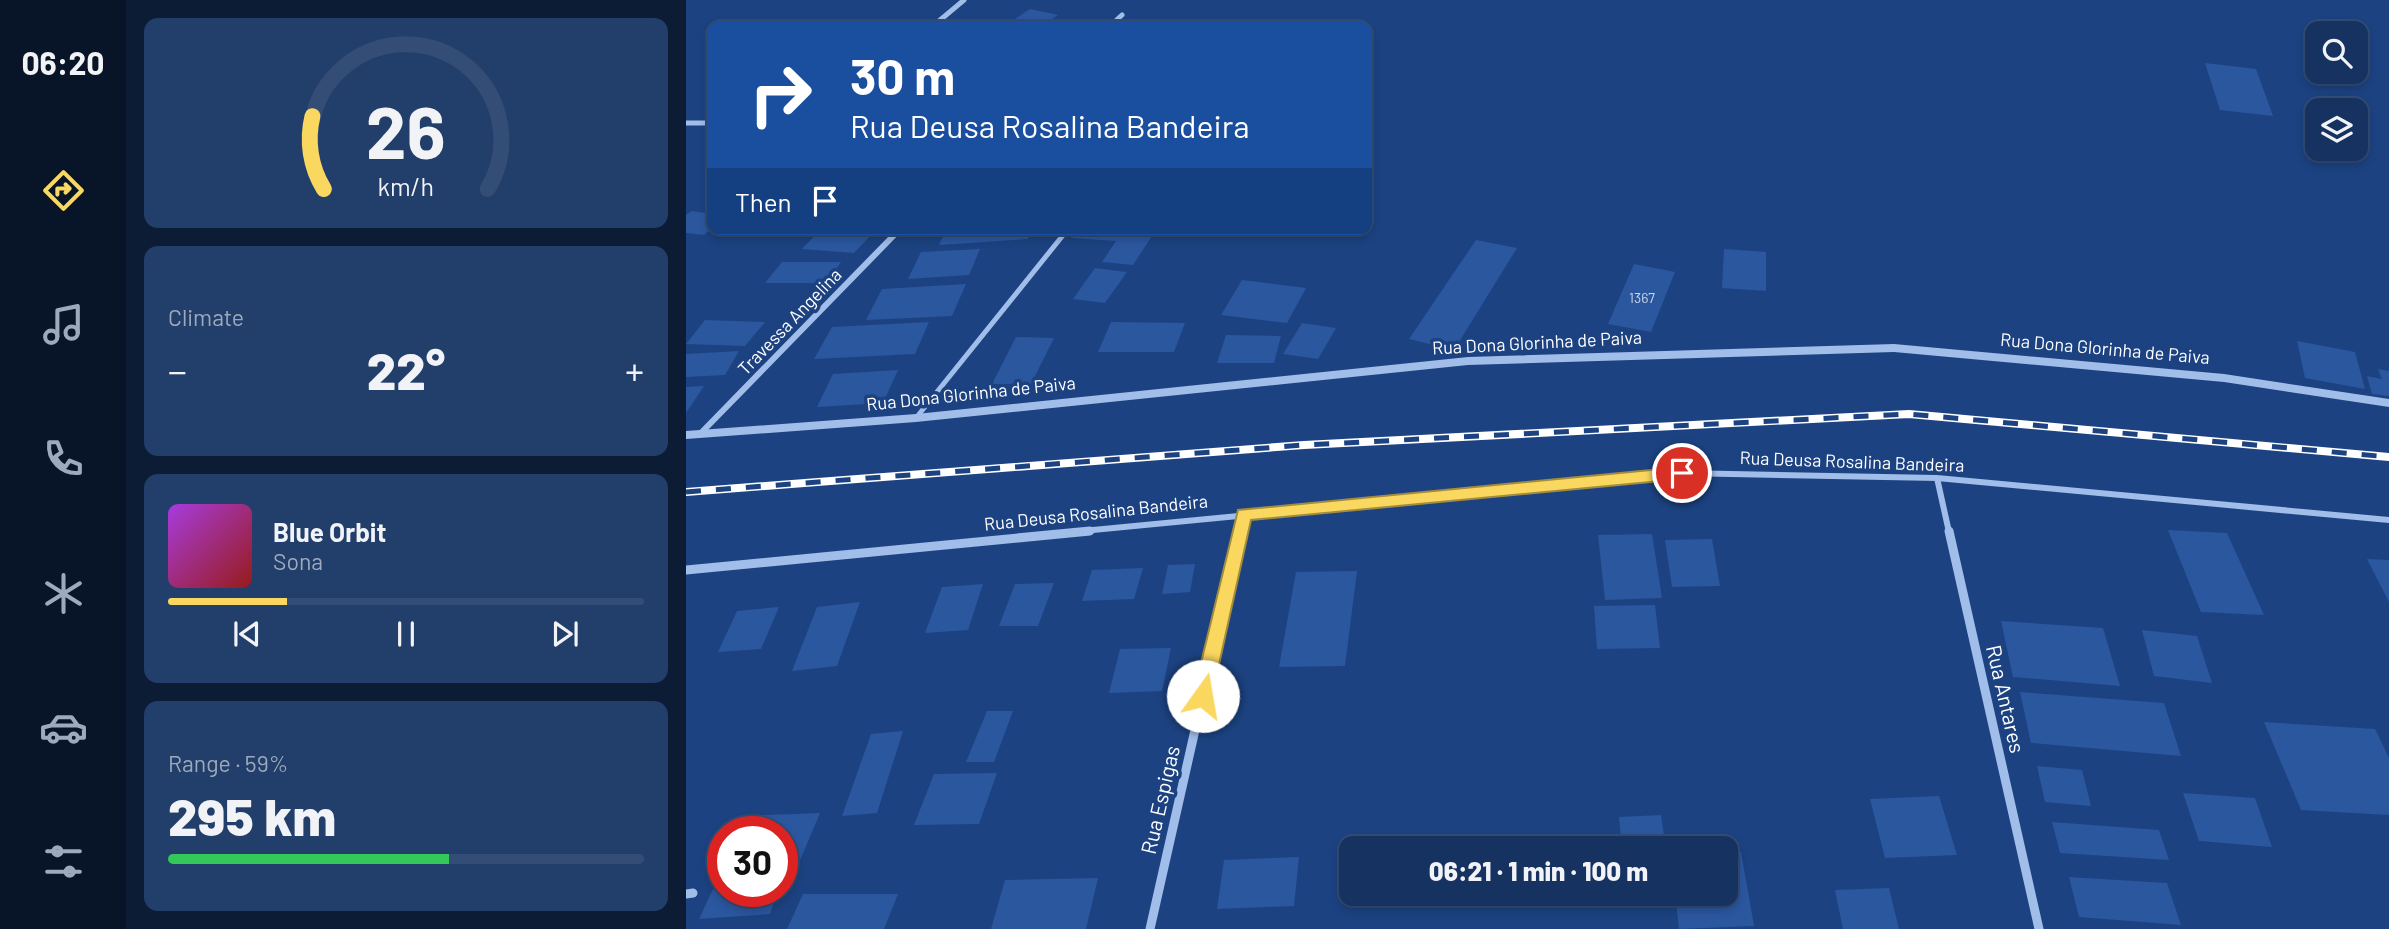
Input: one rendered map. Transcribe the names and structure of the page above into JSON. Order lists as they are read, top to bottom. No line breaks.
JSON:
{"streets":{"street":["Travessa Angelina","Rua Dona Glorinha de Paiva","Rua Deusa Rosalina Bandeira","Rua Antares","Rua Espigas"]},"crossings":[["Travessa Angelina","Rua Dona Glorinha de Paiva"],["Rua Deusa Rosalina Bandeira","Rua Antares"],["Rua Deusa Rosalina Bandeira","Rua Espigas"]],"house_numbers":["1367"],"page":{"tabs":"06:20","turn":["30 m","Rua Deusa Rosalina Bandeira"],"then":"Then","tile":["Climate",["Range · 59%","295 km"]],"heat":["−","22°","+"],"song":["Blue Orbit","Sona"],"limit":"30","trip":"06:21 · 1 min · 100 m","gauge":["26","km/h"]}}
